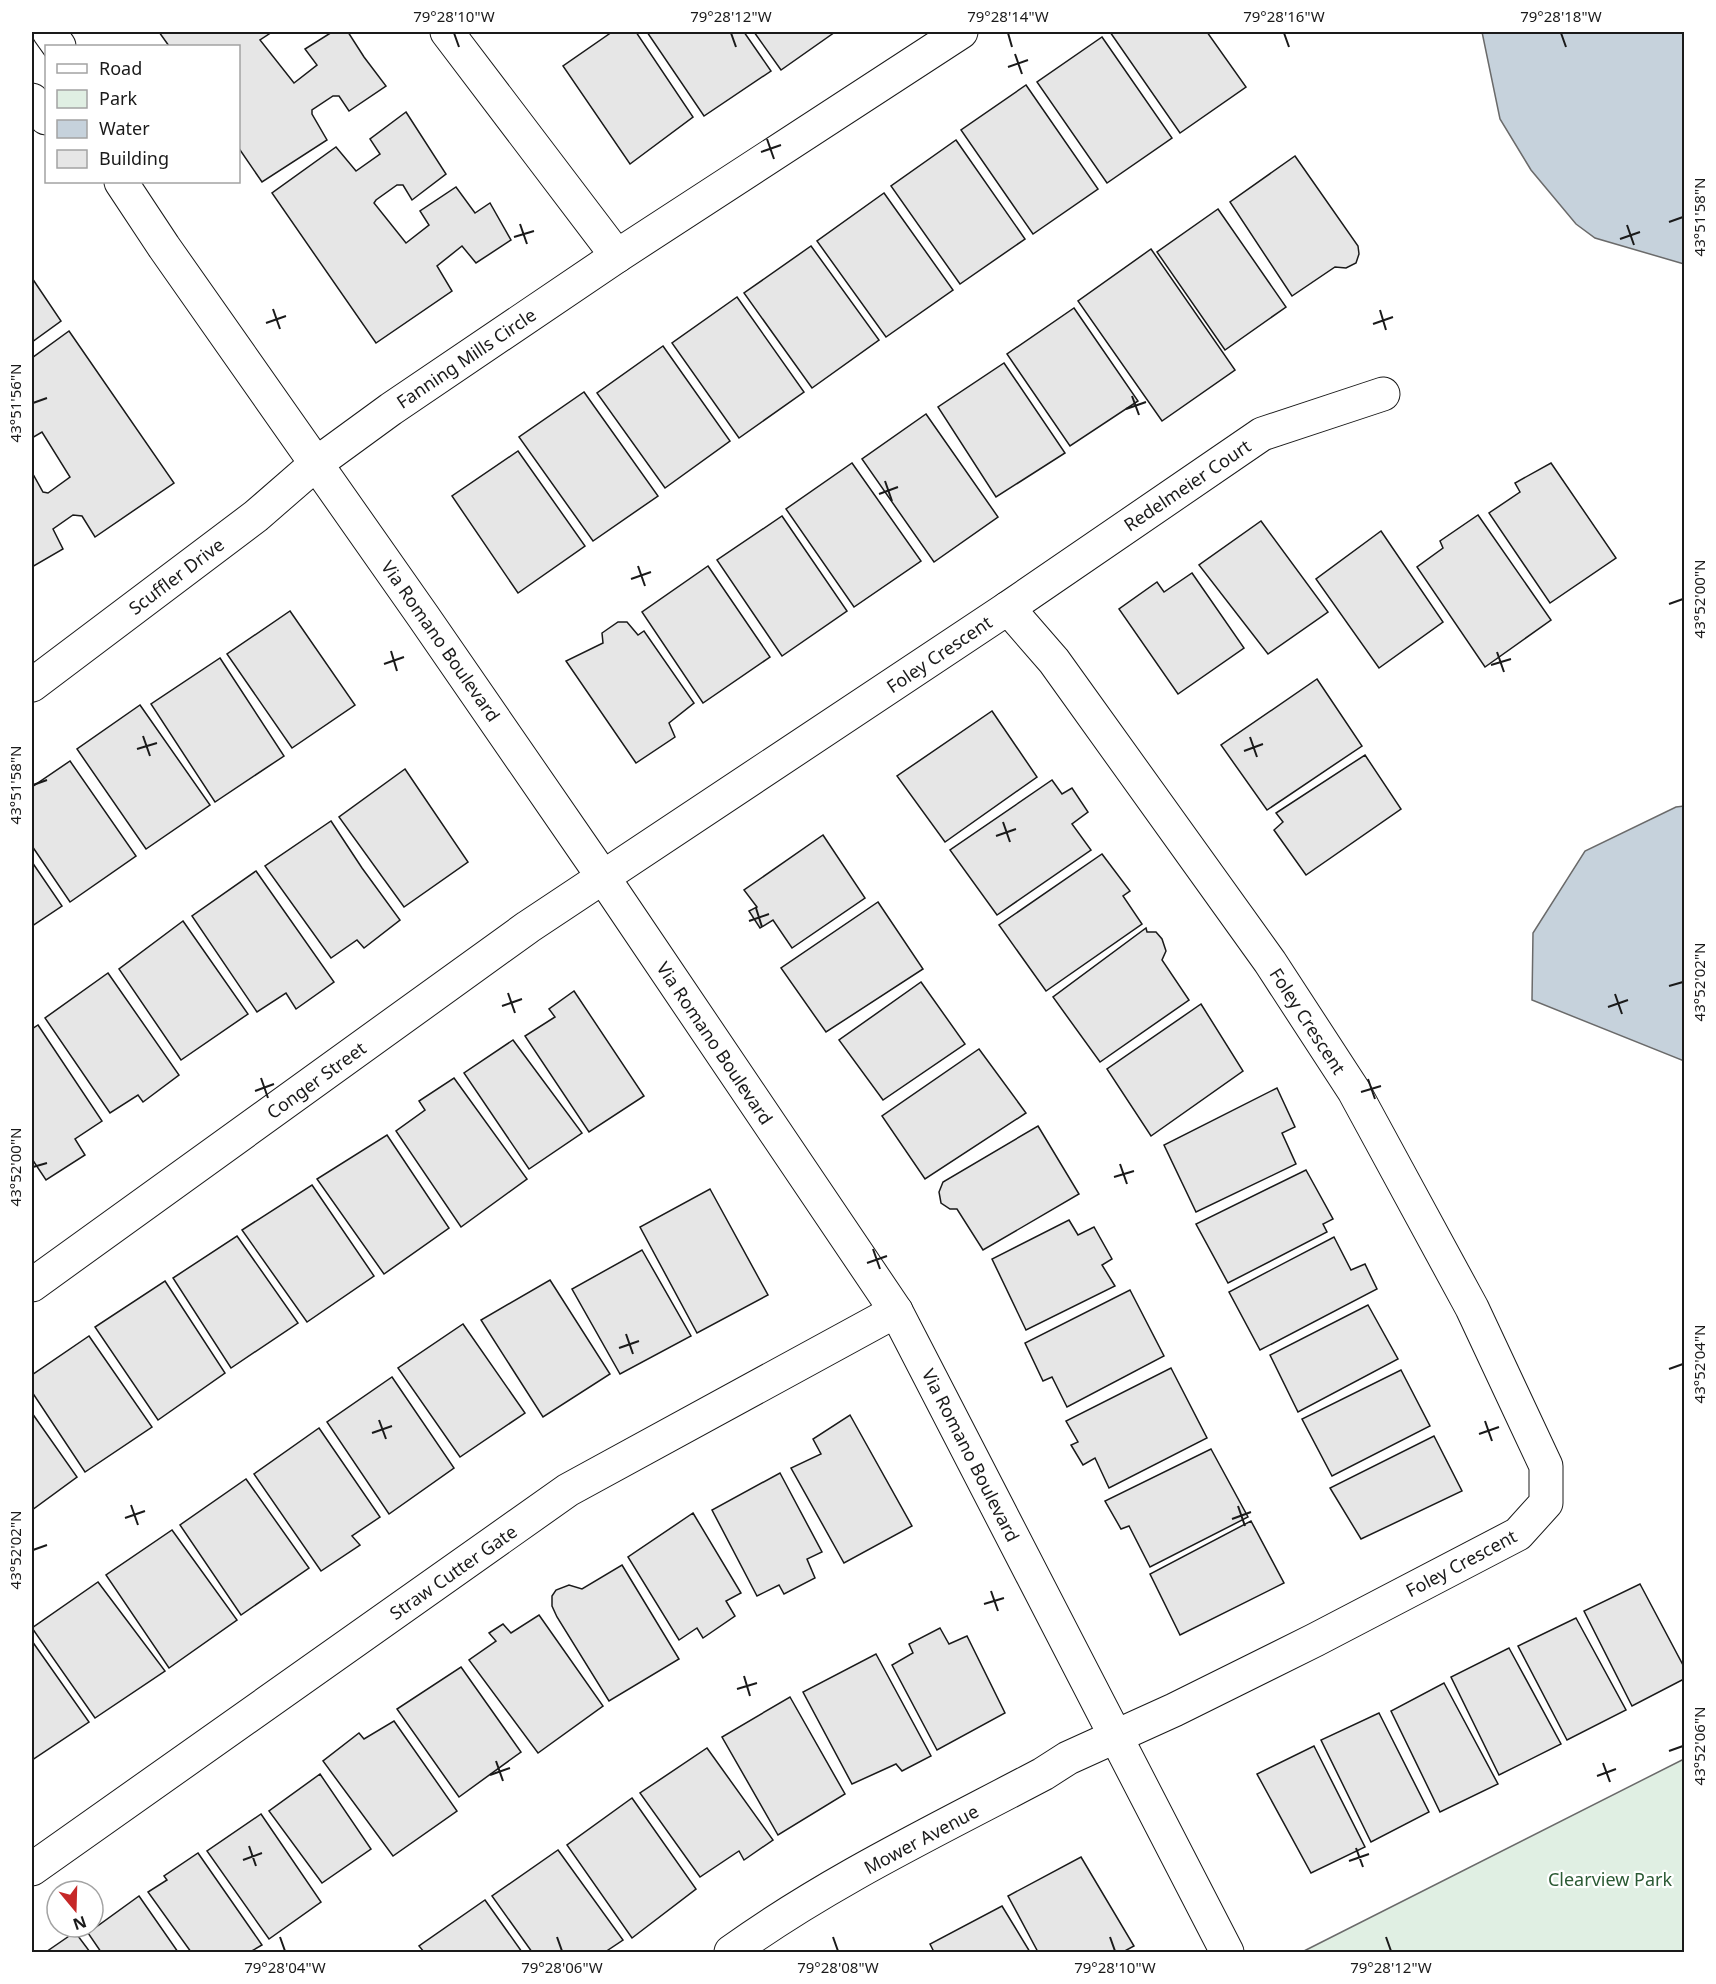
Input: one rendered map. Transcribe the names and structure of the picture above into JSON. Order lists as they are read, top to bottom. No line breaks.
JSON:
{"streets":{"street":["Fanning Mills Circle","Redelmeier Court","Scuffler Drive","Via Romano Boulevard","Foley Crescent","Conger Street","Straw Cutter Gate","Mower Avenue"]},"crossings":[["Fanning Mills Circle","Scuffler Drive"],["Fanning Mills Circle","Via Romano Boulevard"],["Redelmeier Court","Foley Crescent"],["Scuffler Drive","Via Romano Boulevard"],["Via Romano Boulevard","Foley Crescent"],["Via Romano Boulevard","Conger Street"],["Via Romano Boulevard","Straw Cutter Gate"],["Via Romano Boulevard","Mower Avenue"],["Foley Crescent","Conger Street"],["Foley Crescent","Mower Avenue"]],"parks":["Clearview Park"],"legend":["Road","Park","Water","Building"],"north":"bottom","coordinates":["79°28'10\"W","79°28'12\"W","79°28'14\"W","79°28'16\"W","79°28'18\"W","43°51'58\"N","43°51'56\"N","43°52'00\"N","43°52'02\"N","43°52'04\"N","43°52'06\"N","79°28'04\"W","79°28'06\"W","79°28'08\"W"]}
